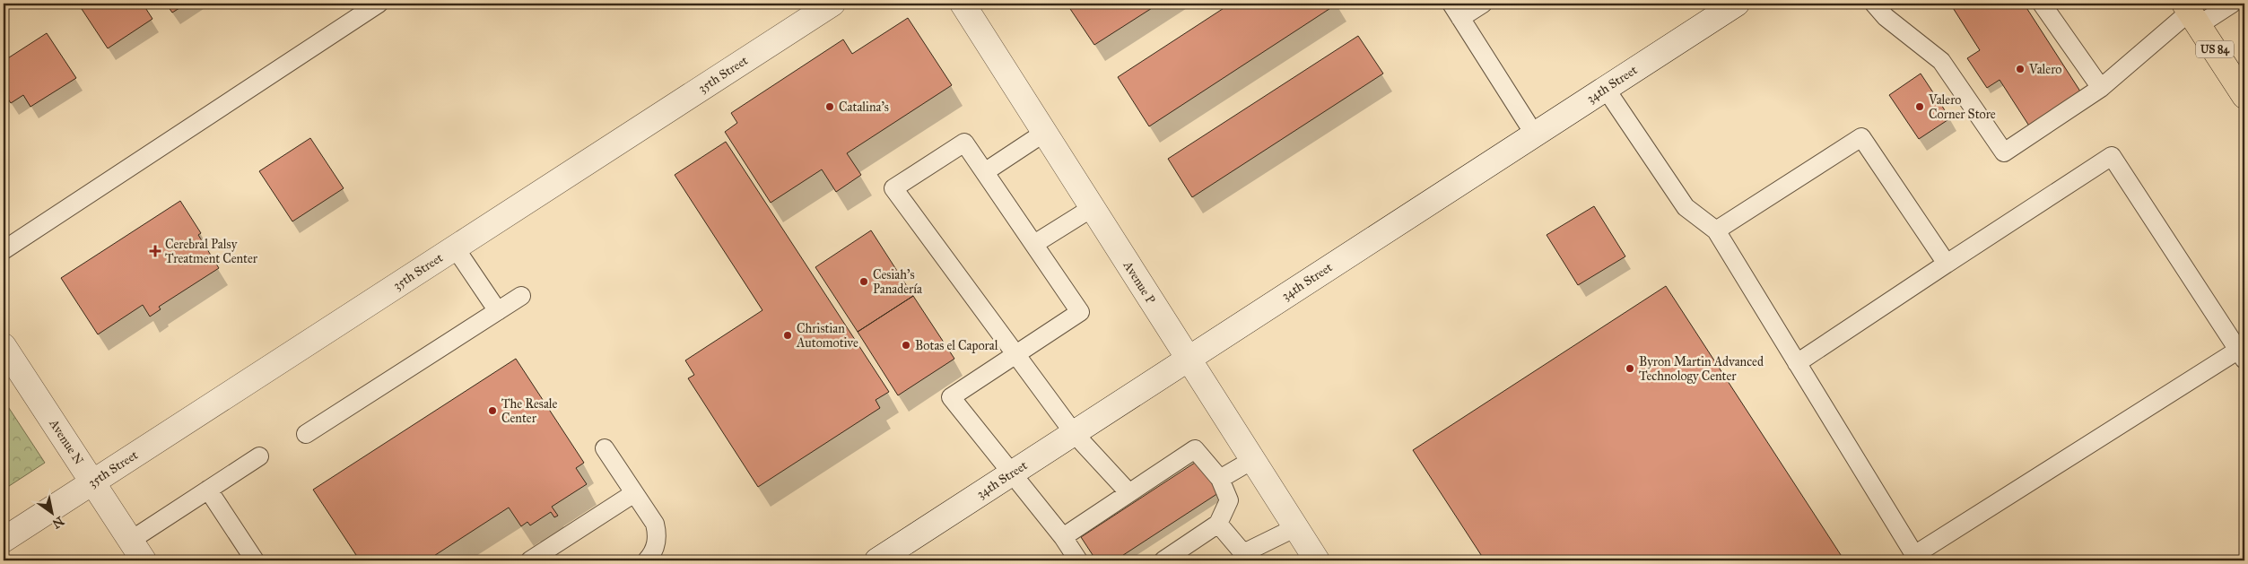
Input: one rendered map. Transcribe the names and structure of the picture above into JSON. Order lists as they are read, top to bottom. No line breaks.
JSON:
{"streets":{"highway":["US 84"],"street":["35th Street","34th Street","Avenue P","Avenue N"]},"crossings":[["35th Street","Avenue N"],["34th Street","Avenue P"]],"places":{"other":["Valero","Catalina's","Valero Corner Store","Cesiah's Panadería","Christian Automotive","Botas el Caporal","Byron Martin Advanced Technology Center","The Resale Center"],"health":["Cerebral Palsy Treatment Center"]},"north":"bottom right"}
